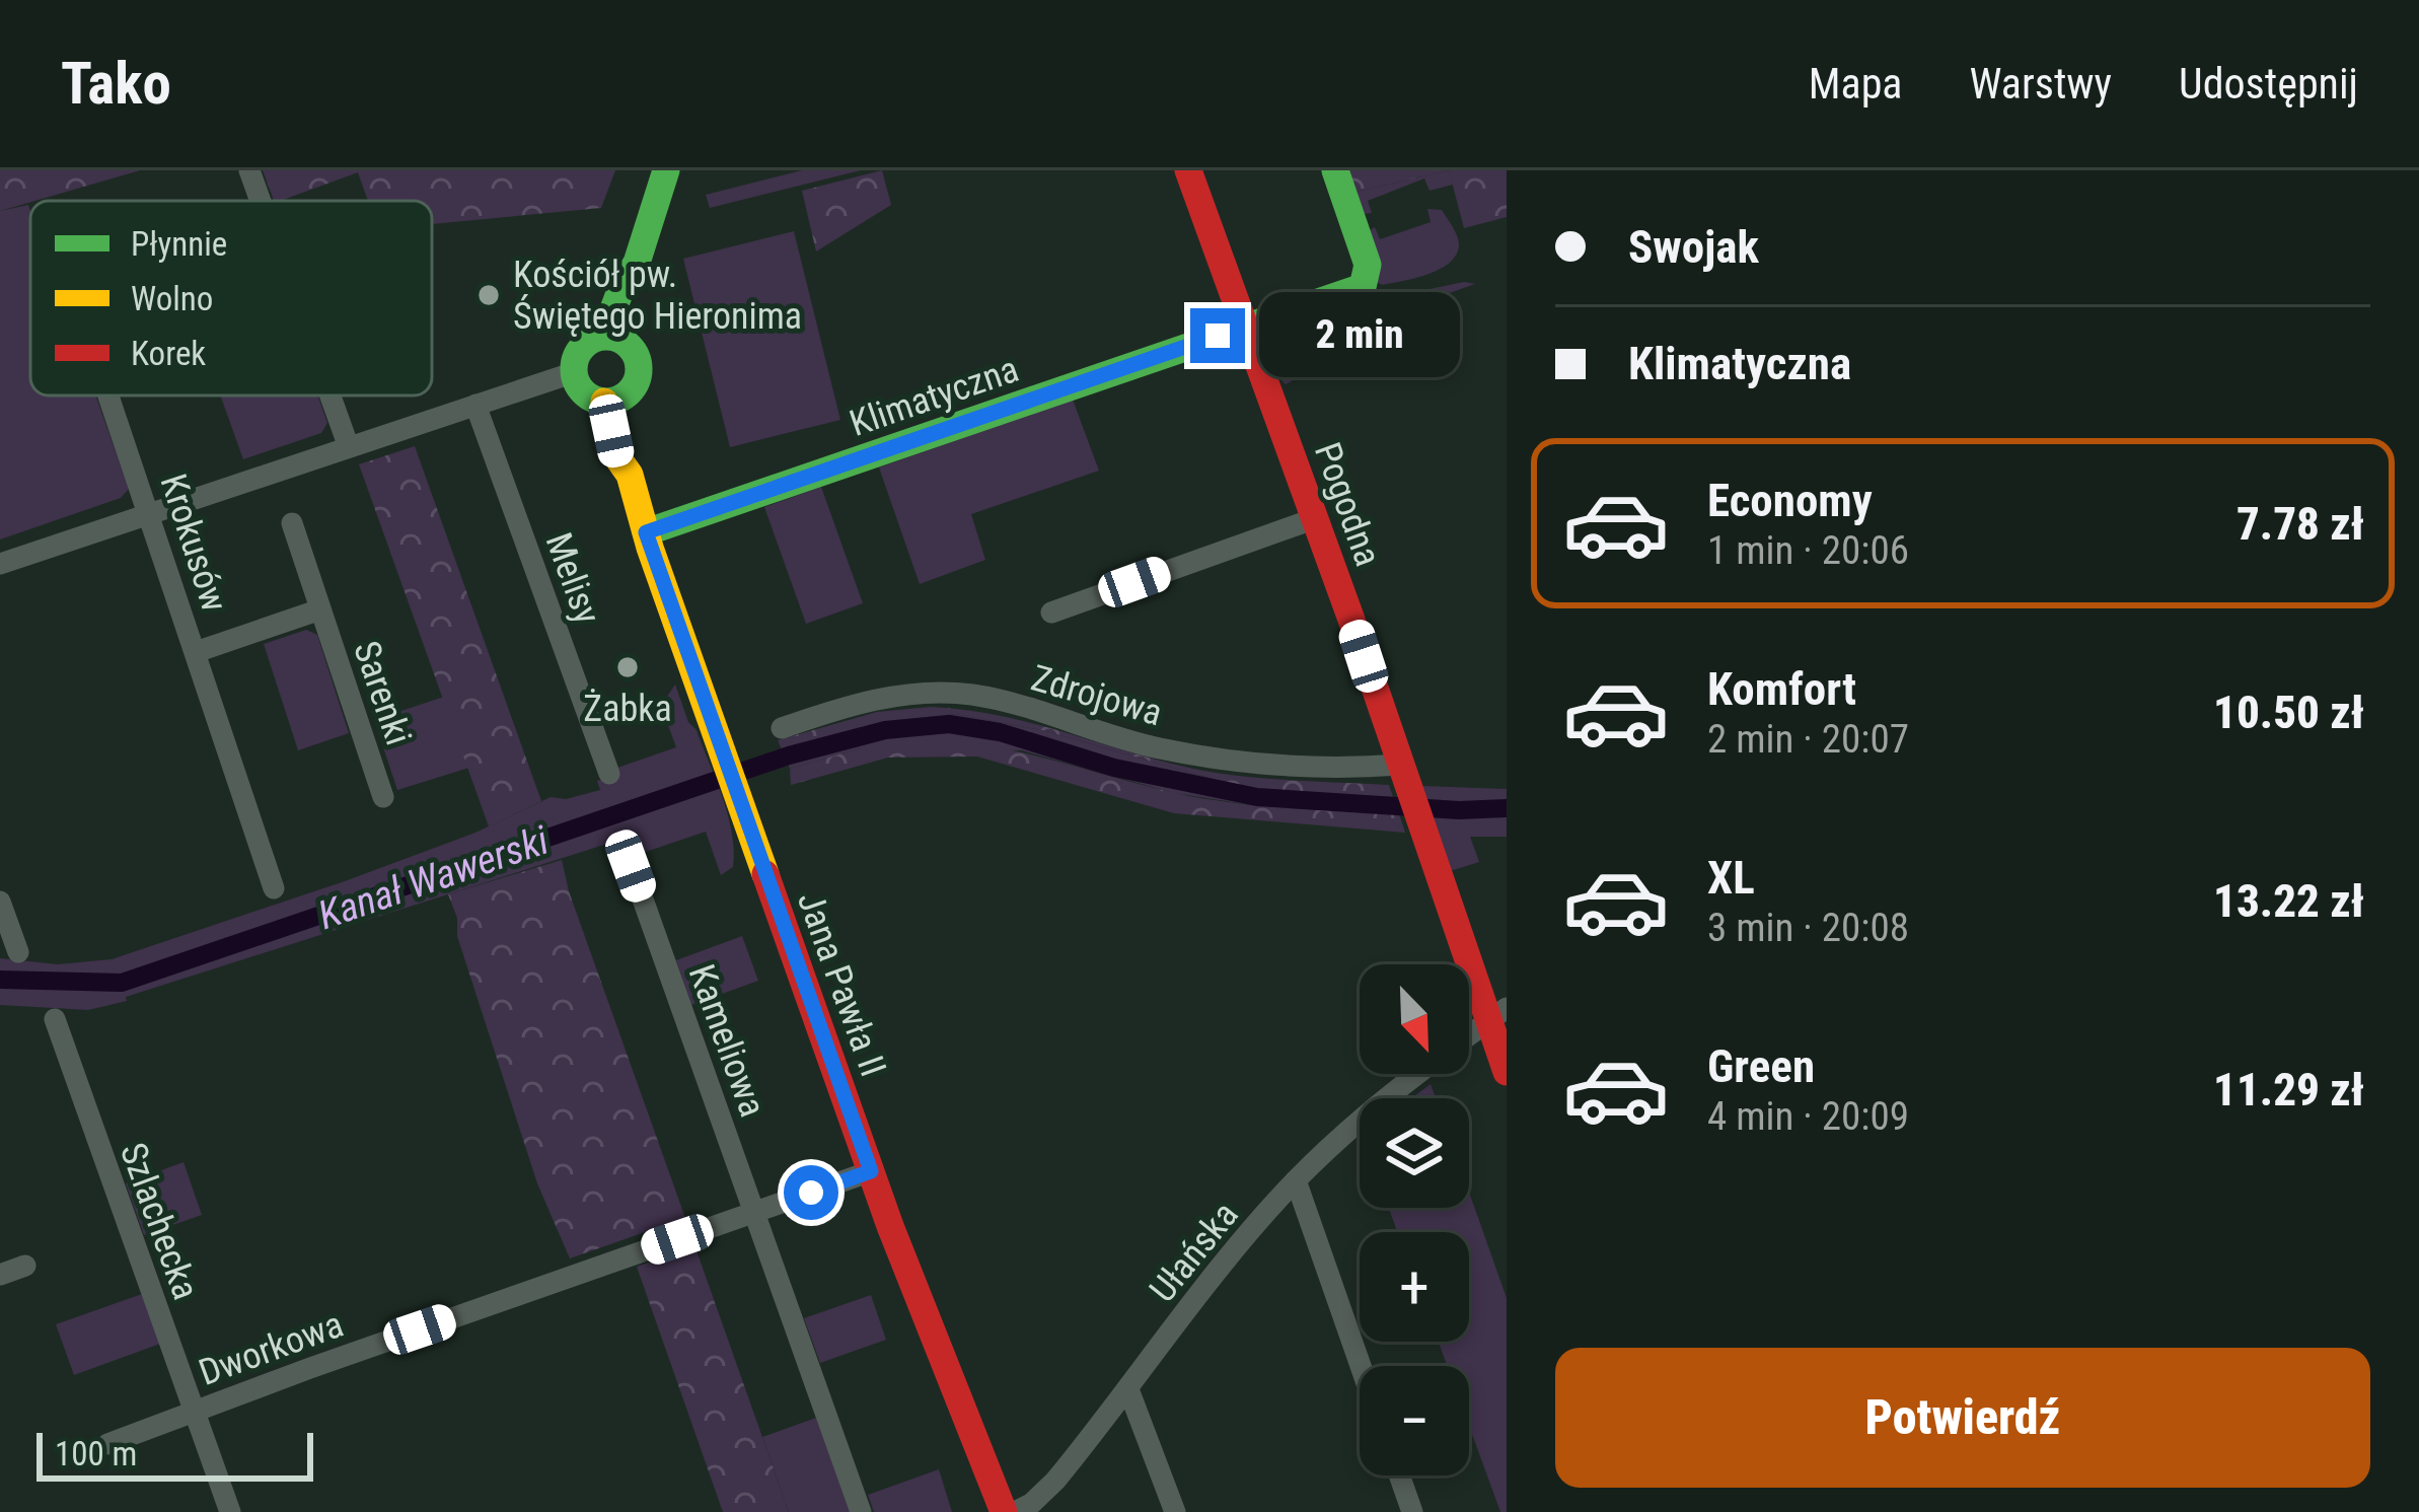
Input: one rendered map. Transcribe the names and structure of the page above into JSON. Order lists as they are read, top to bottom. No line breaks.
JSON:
{"streets":{"street":["Klimatyczna","Pogodna","Krokusów","Melisy","Sarenki","Zdrojowa","Jana Pawła II","Kameliowa","Szlachecka","Ułańska","Dworkowa"]},"crossings":[["Klimatyczna","Pogodna"],["Klimatyczna","Jana Pawła II"],["Pogodna","Zdrojowa"],["Pogodna","Ułańska"],["Krokusów","Sarenki"],["Jana Pawła II","Dworkowa"],["Kameliowa","Dworkowa"],["Szlachecka","Dworkowa"]],"water":["Kanał Wawerski"],"places":["Kościół pw. Świętego Hieronima","Żabka"],"legend":["Płynnie","Wolno","Korek"],"scale_bar":"100 m","north":"bottom right","page":{"header":"Tako","nav":["Mapa","Warstwy","Udostępnij"],"banner":["Swojak","Klimatyczna"],"bubble":"2 min","list":[{"name":"Economy","note":"1 min · 20:06","value":"7.78 zł"},{"name":"Komfort","note":"2 min · 20:07","value":"10.50 zł"},{"name":"XL","note":"3 min · 20:08","value":"13.22 zł"},{"name":"Green","note":"4 min · 20:09","value":"11.29 zł"}],"map_buttons":["+","−"],"buttons":"Potwierdź","scale":"100 m"}}
